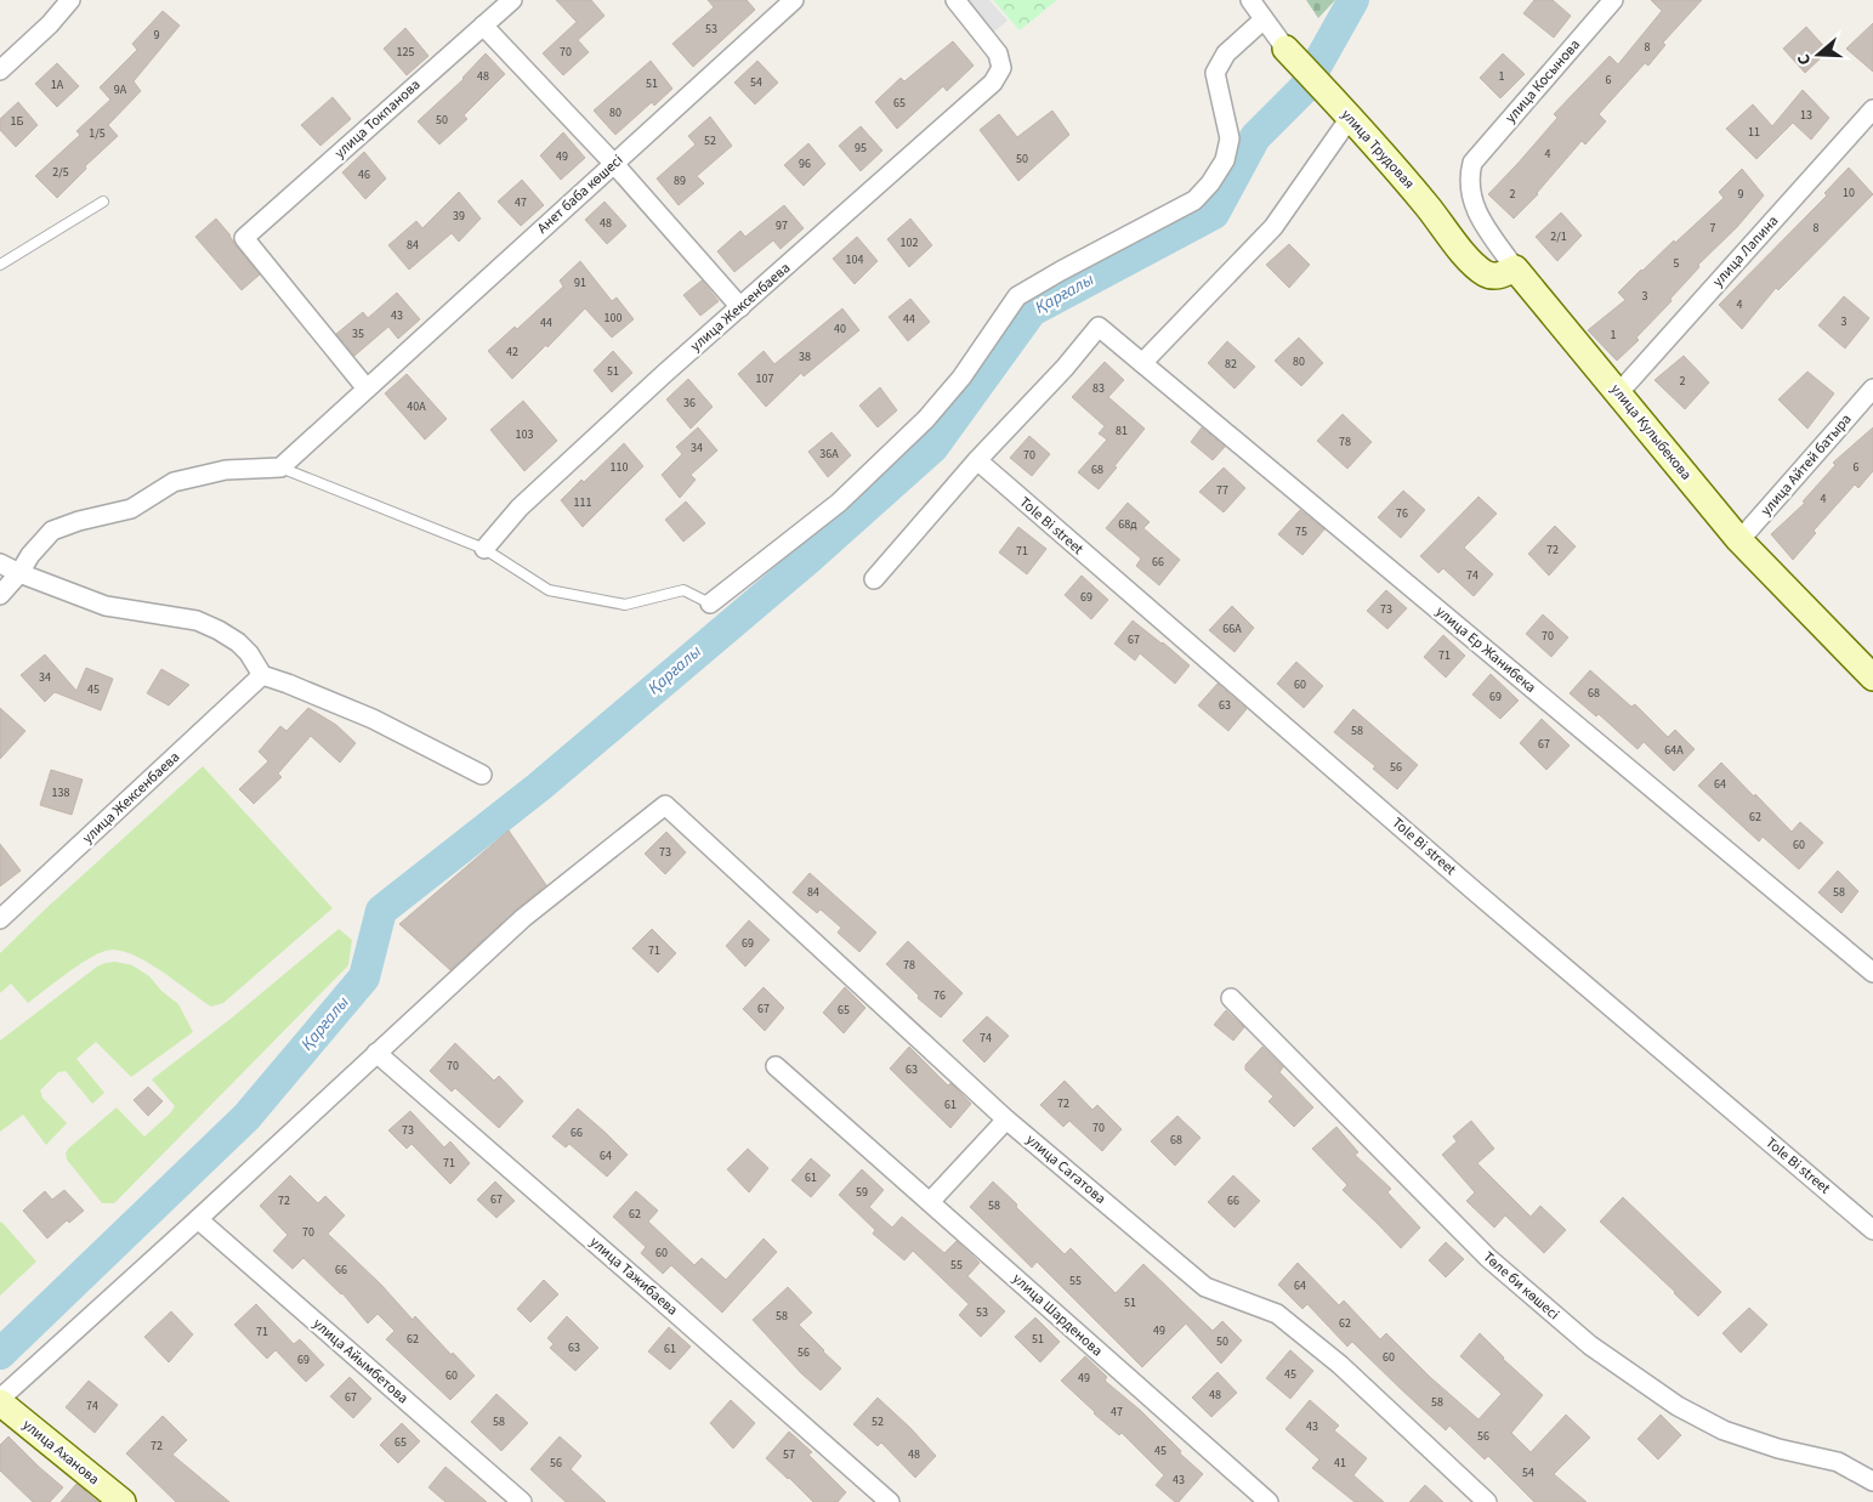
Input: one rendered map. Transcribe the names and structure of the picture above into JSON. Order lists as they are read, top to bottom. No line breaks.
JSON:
{"streets":{"street":["улица Косынова","улица Токпанова","улица Трудовая","Анет баба көшесі","улица Лапина","улица Жексенбаева","улица Кулыбекова","улица Айтей батыра","Tole Bi street","улица Ер Жанибека","улица Сагатова","улица Тажибаева","Төле би көшесі","улица Шарденова","улица Айымбетова","улица Аханова"]},"crossings":[["улица Косынова","улица Кулыбекова"],["улица Токпанова","Анет баба көшесі"],["улица Трудовая","улица Кулыбекова"],["улица Лапина","улица Кулыбекова"],["улица Кулыбекова","улица Айтей батыра"],["Tole Bi street","улица Ер Жанибека"],["улица Сагатова","улица Тажибаева"]],"water":["Қарғалы"],"house_numbers":["53","9","8","125","70","48","1","6","54","51","1А","9А","65","80","13","50","1Б","11","1/5","52","95","4","49","50","96","2/5","46","89","10","2","9","47","39","48","97","7","8","2/1","102","84","104","5","91","3","4","43","100","44","3","44","40","35","1","42","38","80","82","51","107","2","83","36","40А","81","103","78","34","36А","70","110","6","68","77","4","111","76","68д","75","72","71","66","74","69","73","66А","70","67","71","34","60","45","68","69","63","58","67","64А","56","64","138","62","60","73","84","58","69","71","78","76","67","65","74","70","63","72","61","70","73","66","68","64","71","61","59","67","72","66","58","62","70","60","55","66","55","64","51","53","58","62","49","71","62","51","50","63","61","56","60","69","45","60","49","48","67","58","74","47","58","52","43","56","65","72","45","57","48","56","41","54","43"],"north":"left"}
